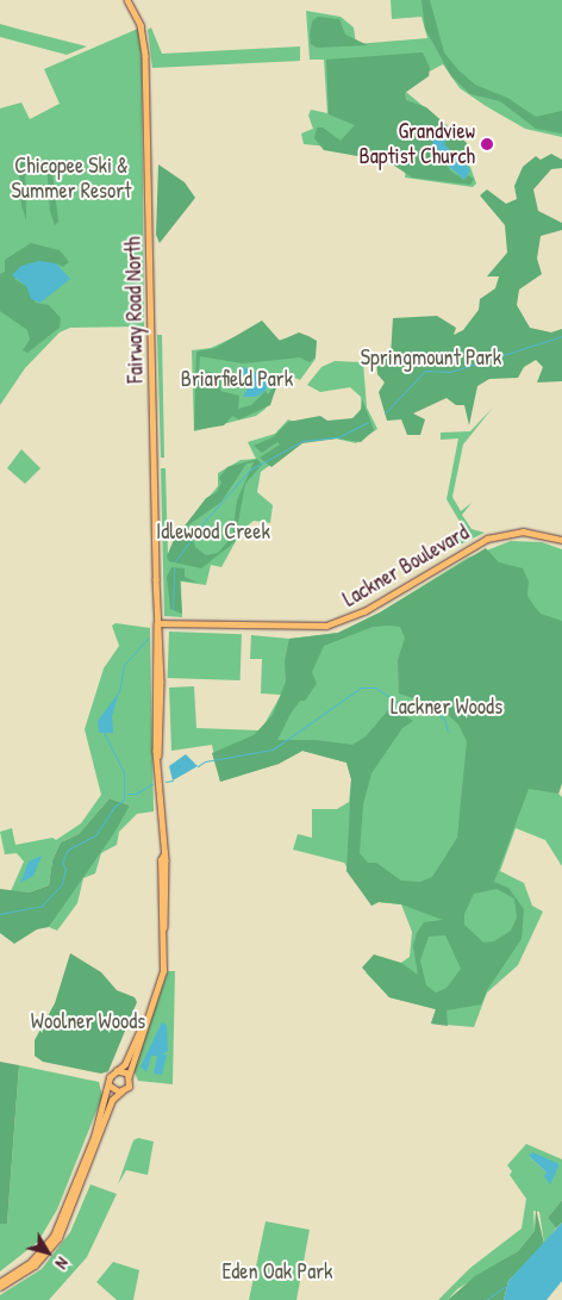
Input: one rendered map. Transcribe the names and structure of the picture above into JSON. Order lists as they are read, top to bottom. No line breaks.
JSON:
{"streets":{"main road":["Fairway Road North","Lackner Boulevard"]},"crossings":[["Fairway Road North","Lackner Boulevard"]],"parks":["Chicopee Ski & Summer Resort","Springmount Park","Briarfield Park","Idlewood Creek","Lackner Woods","Woolner Woods","Eden Oak Park"],"places":["Grandview Baptist Church"],"north":"bottom right"}
